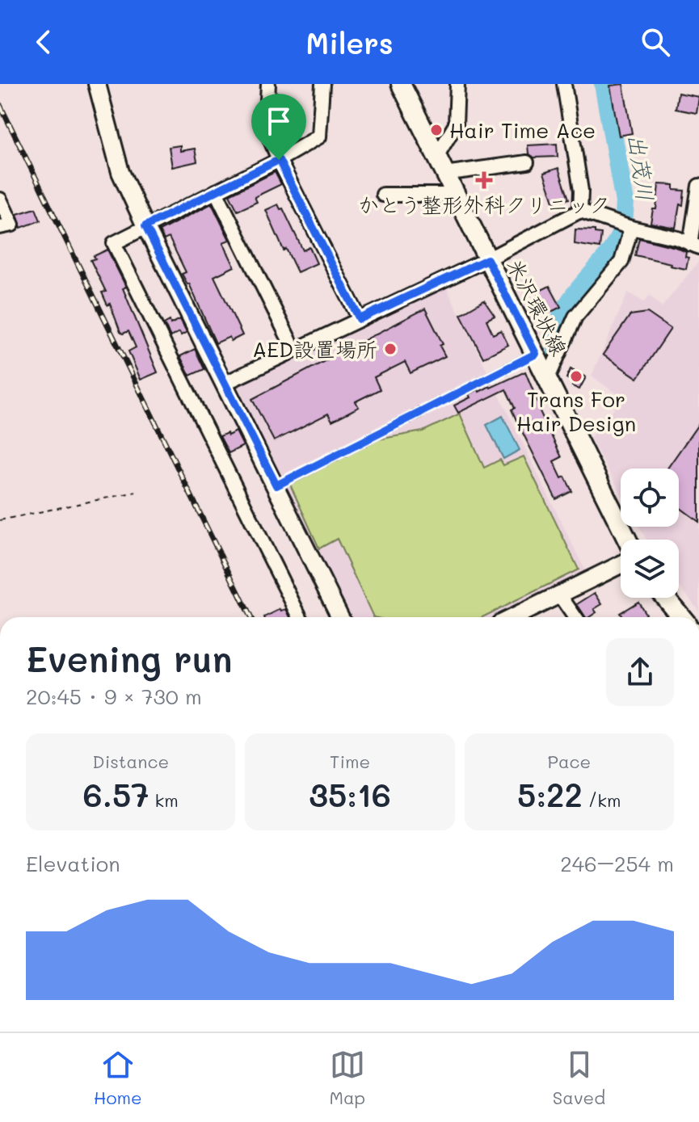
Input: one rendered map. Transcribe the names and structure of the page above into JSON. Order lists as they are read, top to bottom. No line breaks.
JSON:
{"streets":{"main road":["米沢環状線"]},"water":["出茂川"],"places":{"other":["Hair Time Ace","AED設置場所","Trans For Hair Design"],"health":["かとう整形外科クリニック"]},"page":{"header":"Milers","heading":["Evening run","20:45 · 9 × 730 m"],"stats":[["Distance","6.57 km"],["Time","35:16"],["Pace","5:22 /km"]],"chart":["Elevation","246–254 m"],"tabs":["Home","Map","Saved"]}}
